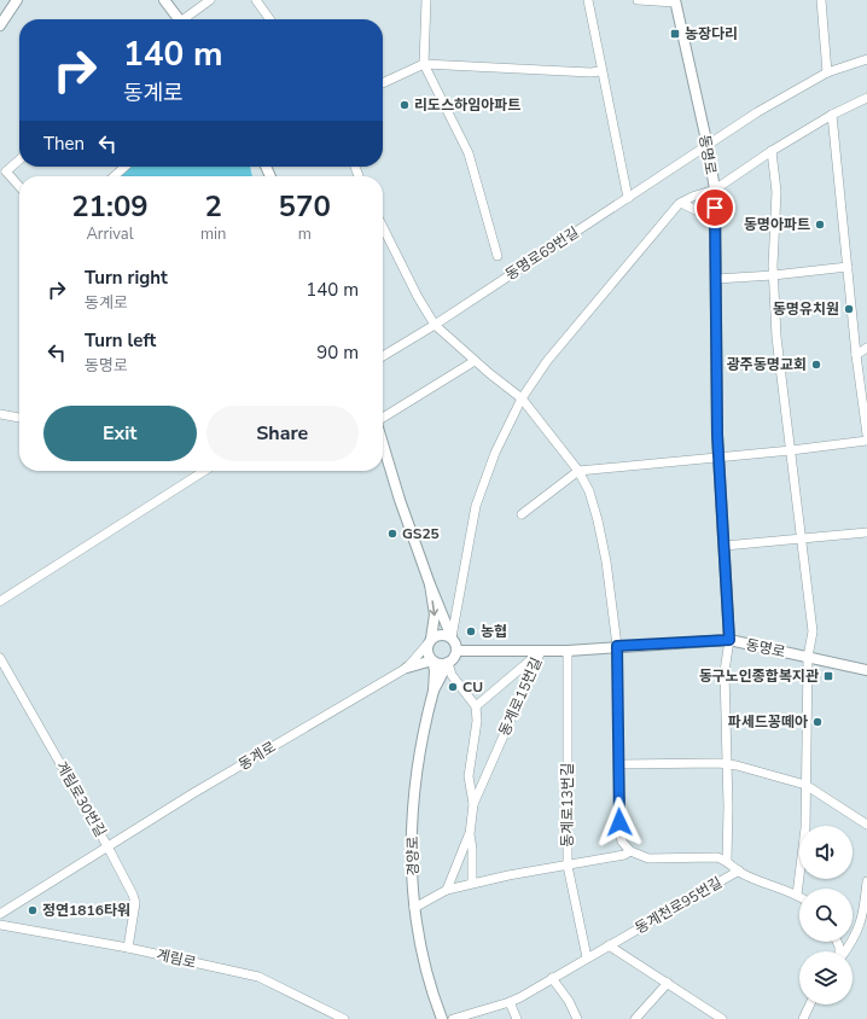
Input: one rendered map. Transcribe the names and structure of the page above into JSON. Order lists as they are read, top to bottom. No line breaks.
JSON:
{"streets":{"street":["동명로","동명로69번길","동계로15번길","동계로","계림로30번길","동계로13번길","경양로","동계천로95번길","계림로"]},"crossings":[["동명로","동명로69번길"],["동계로","계림로30번길"],["계림로30번길","계림로"],["동계로13번길","동계천로95번길"]],"places":{"transit":["농장다리","동구노인종합복지관"],"other":["리도스하임아파트","동명아파트","동명유치원","광주동명교회","GS25","농협","CU","파세드꽁떼아","정연1816타워"]},"page":{"turn":["140 m","동계로"],"then":"Then","eta":["21:09","Arrival","2","min","570","m"],"list":[{"name":"Turn right","note":"동계로","value":"140 m"},{"name":"Turn left","note":"동명로","value":"90 m"}],"buttons":["Exit","Share"]}}
